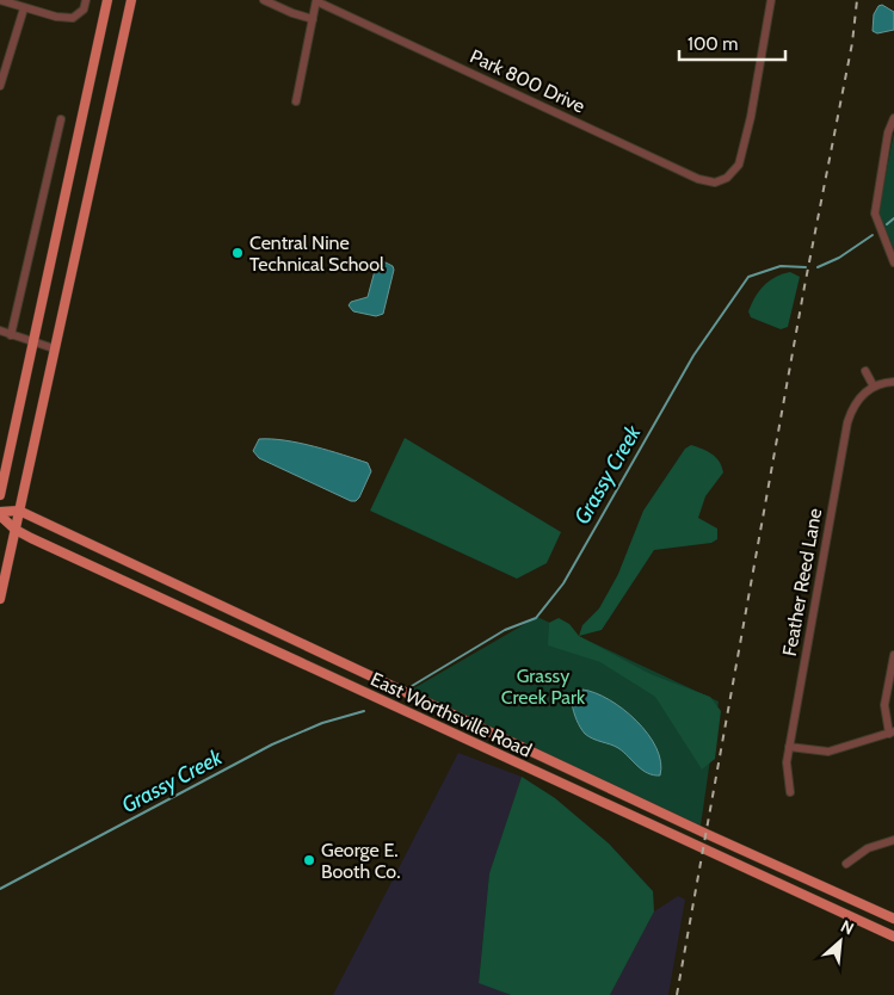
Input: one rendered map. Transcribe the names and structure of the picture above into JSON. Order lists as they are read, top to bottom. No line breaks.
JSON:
{"streets":{"main road":["East Worthsville Road"],"street":["Park 800 Drive","Feather Reed Lane"]},"water":["Grassy Creek"],"parks":["Grassy Creek Park"],"places":["Central Nine Technical School","George E. Booth Co."],"scale_bar":"100 m","north":"top right"}
